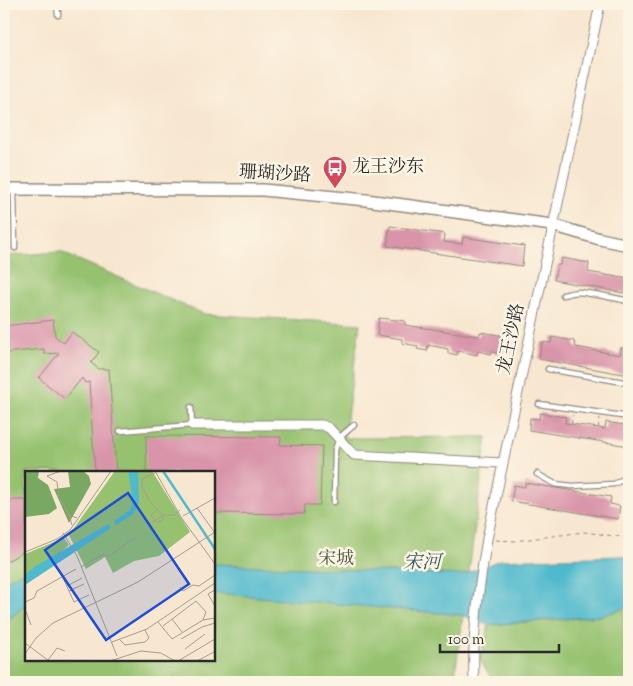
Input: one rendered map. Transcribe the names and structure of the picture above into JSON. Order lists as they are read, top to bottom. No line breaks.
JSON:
{"streets":{"street":["珊瑚沙路","龙王沙路"]},"crossings":[["珊瑚沙路","龙王沙路"]],"water":["宋河"],"parks":["宋城"],"places":{"bus stop":["龙王沙东"]},"scale_bar":"100 m"}
